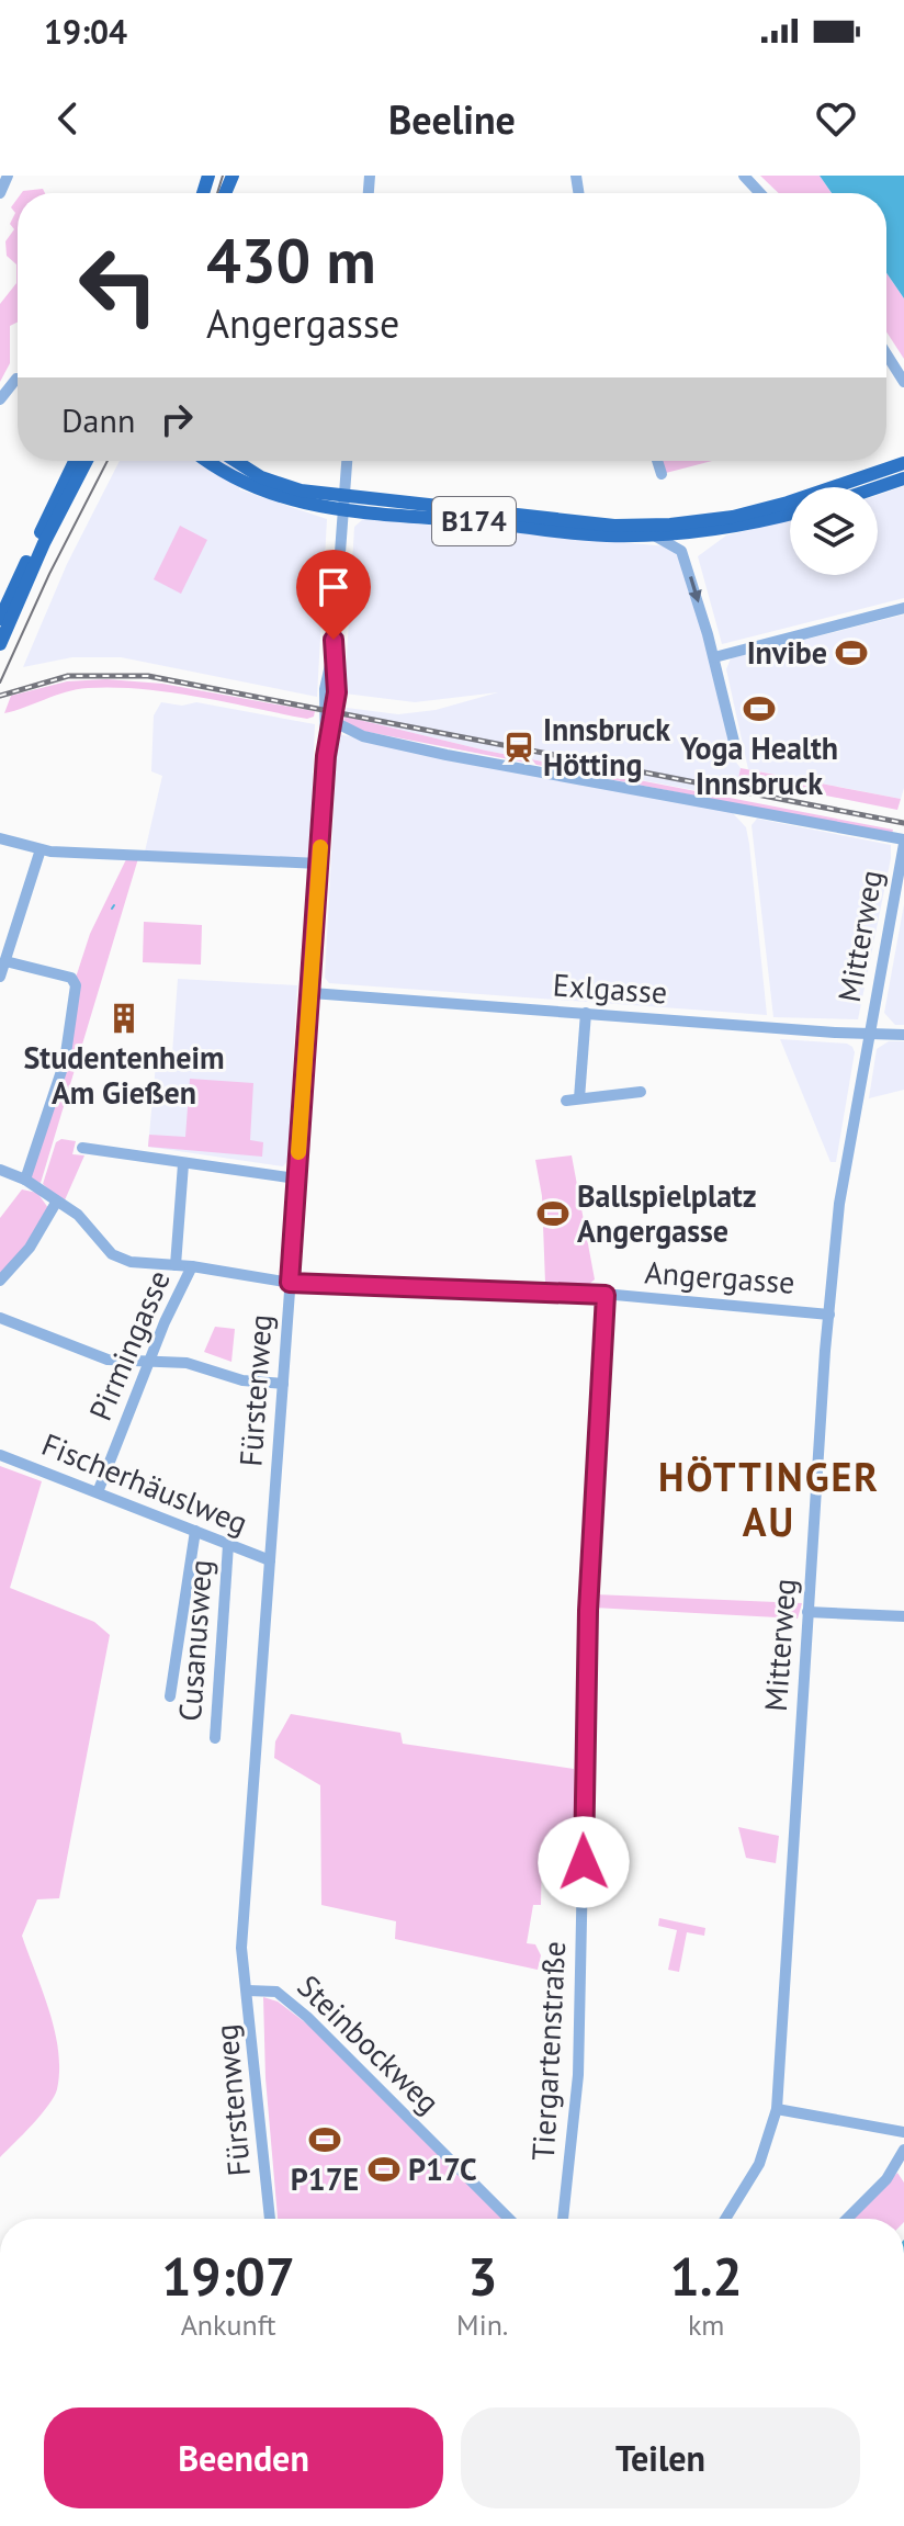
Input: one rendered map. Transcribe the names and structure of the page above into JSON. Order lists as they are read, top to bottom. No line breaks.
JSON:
{"streets":{"main road":["B174"],"street":["Mitterweg","Exlgasse","Angergasse","Pirmingasse","Fürstenweg","Fischerhäuslweg","Cusanusweg","Steinbockweg","Tiergartenstraße"]},"crossings":[["B174","Fürstenweg"],["Mitterweg","Exlgasse"],["Mitterweg","Angergasse"],["Exlgasse","Fürstenweg"],["Angergasse","Pirmingasse"],["Angergasse","Fürstenweg"],["Angergasse","Tiergartenstraße"],["Pirmingasse","Fischerhäuslweg"],["Fürstenweg","Fischerhäuslweg"],["Fürstenweg","Steinbockweg"],["Fischerhäuslweg","Cusanusweg"]],"districts":["HÖTTINGER AU"],"places":{"sports":["Invibe","Yoga Health Innsbruck","Ballspielplatz Angergasse","P17E","P17C"],"station":["Innsbruck Hötting"],"building":["Studentenheim Am Gießen"]},"page":{"status":"19:04","header":"Beeline","turn":["430 m","Angergasse"],"then":"Dann","eta":["19:07","Ankunft","3","Min.","1.2","km"],"buttons":["Beenden","Teilen"]}}
